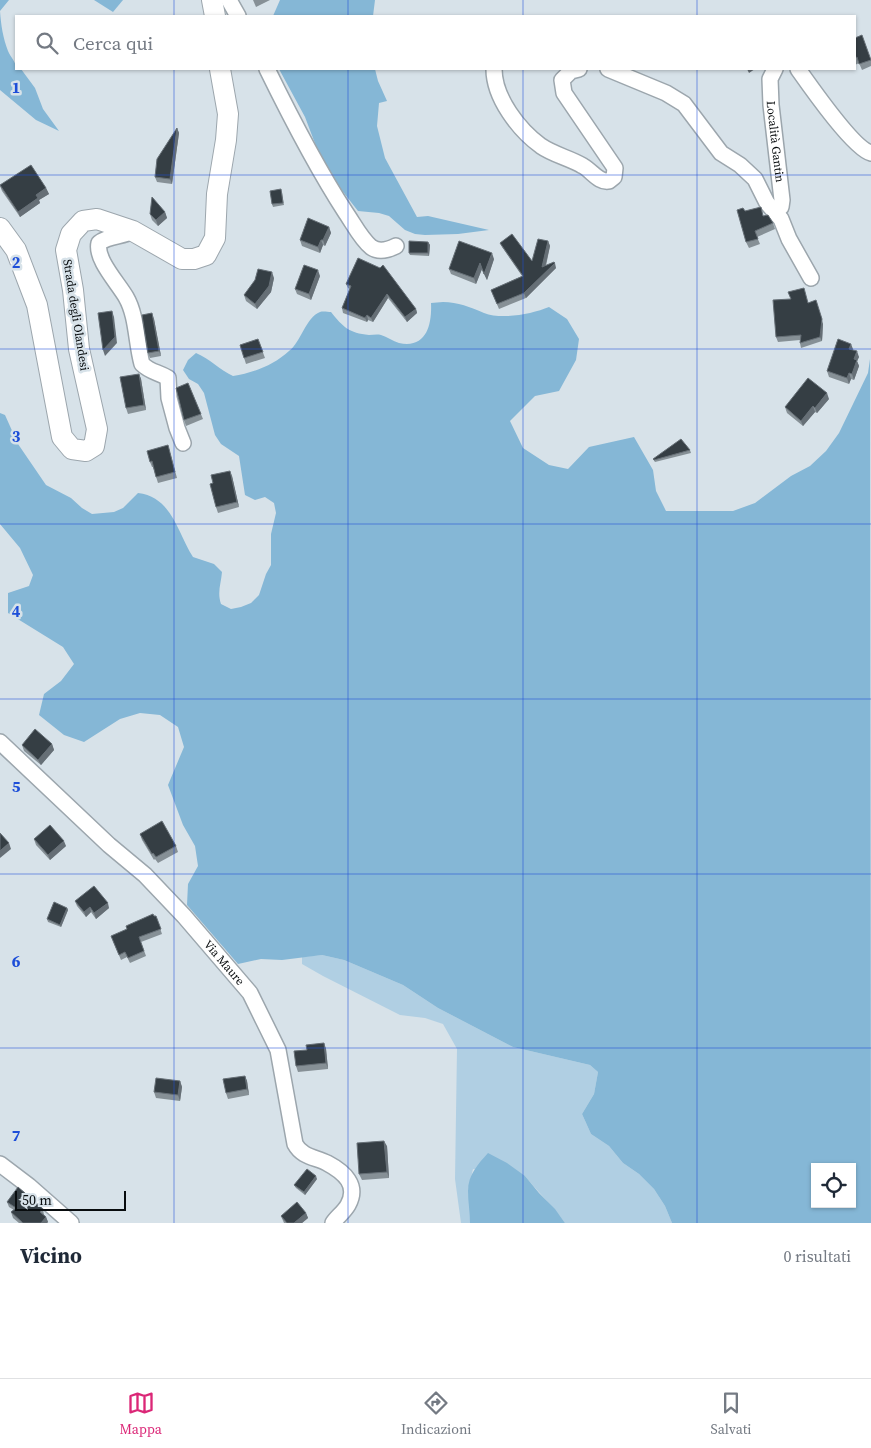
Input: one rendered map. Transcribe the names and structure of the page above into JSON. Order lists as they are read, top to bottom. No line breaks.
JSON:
{"streets":{"main road":["Strada degli Olandesi"],"street":["Località Gantin","Via Maure"]},"scale_bar":"50 m","page":{"search":"Cerca qui","scale":"50 m","heading":["Vicino","0 risultati"],"nav":["Mappa","Indicazioni","Salvati"]},"grid":{"rows":["1","2","3","4","5","6","7"]}}
